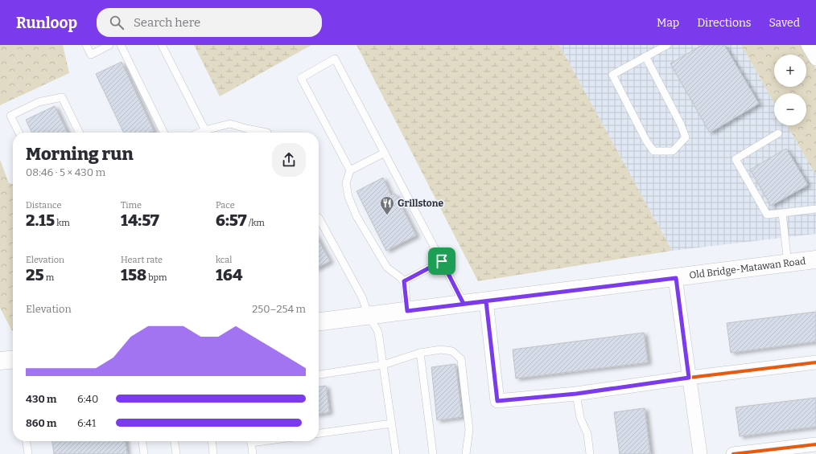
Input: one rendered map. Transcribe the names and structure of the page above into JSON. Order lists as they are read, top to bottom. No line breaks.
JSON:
{"streets":{"main road":["Old Bridge-Matawan Road"]},"places":{"restaurant":["Grillstone"]},"page":{"header":"Runloop","search":"Search here","nav":["Map","Directions","Saved"],"map_buttons":["+","−"],"heading":["Morning run","08:46 · 5 × 430 m"],"stats":[["Distance","2.15 km"],["Time","14:57"],["Pace","6:57 /km"],["Elevation","25 m"],["Heart rate","158 bpm"],["kcal","164"]],"chart":["Elevation","250–254 m"],"list":[{"name":"430 m","note":"6:40"},{"name":"860 m","note":"6:41"}]}}
